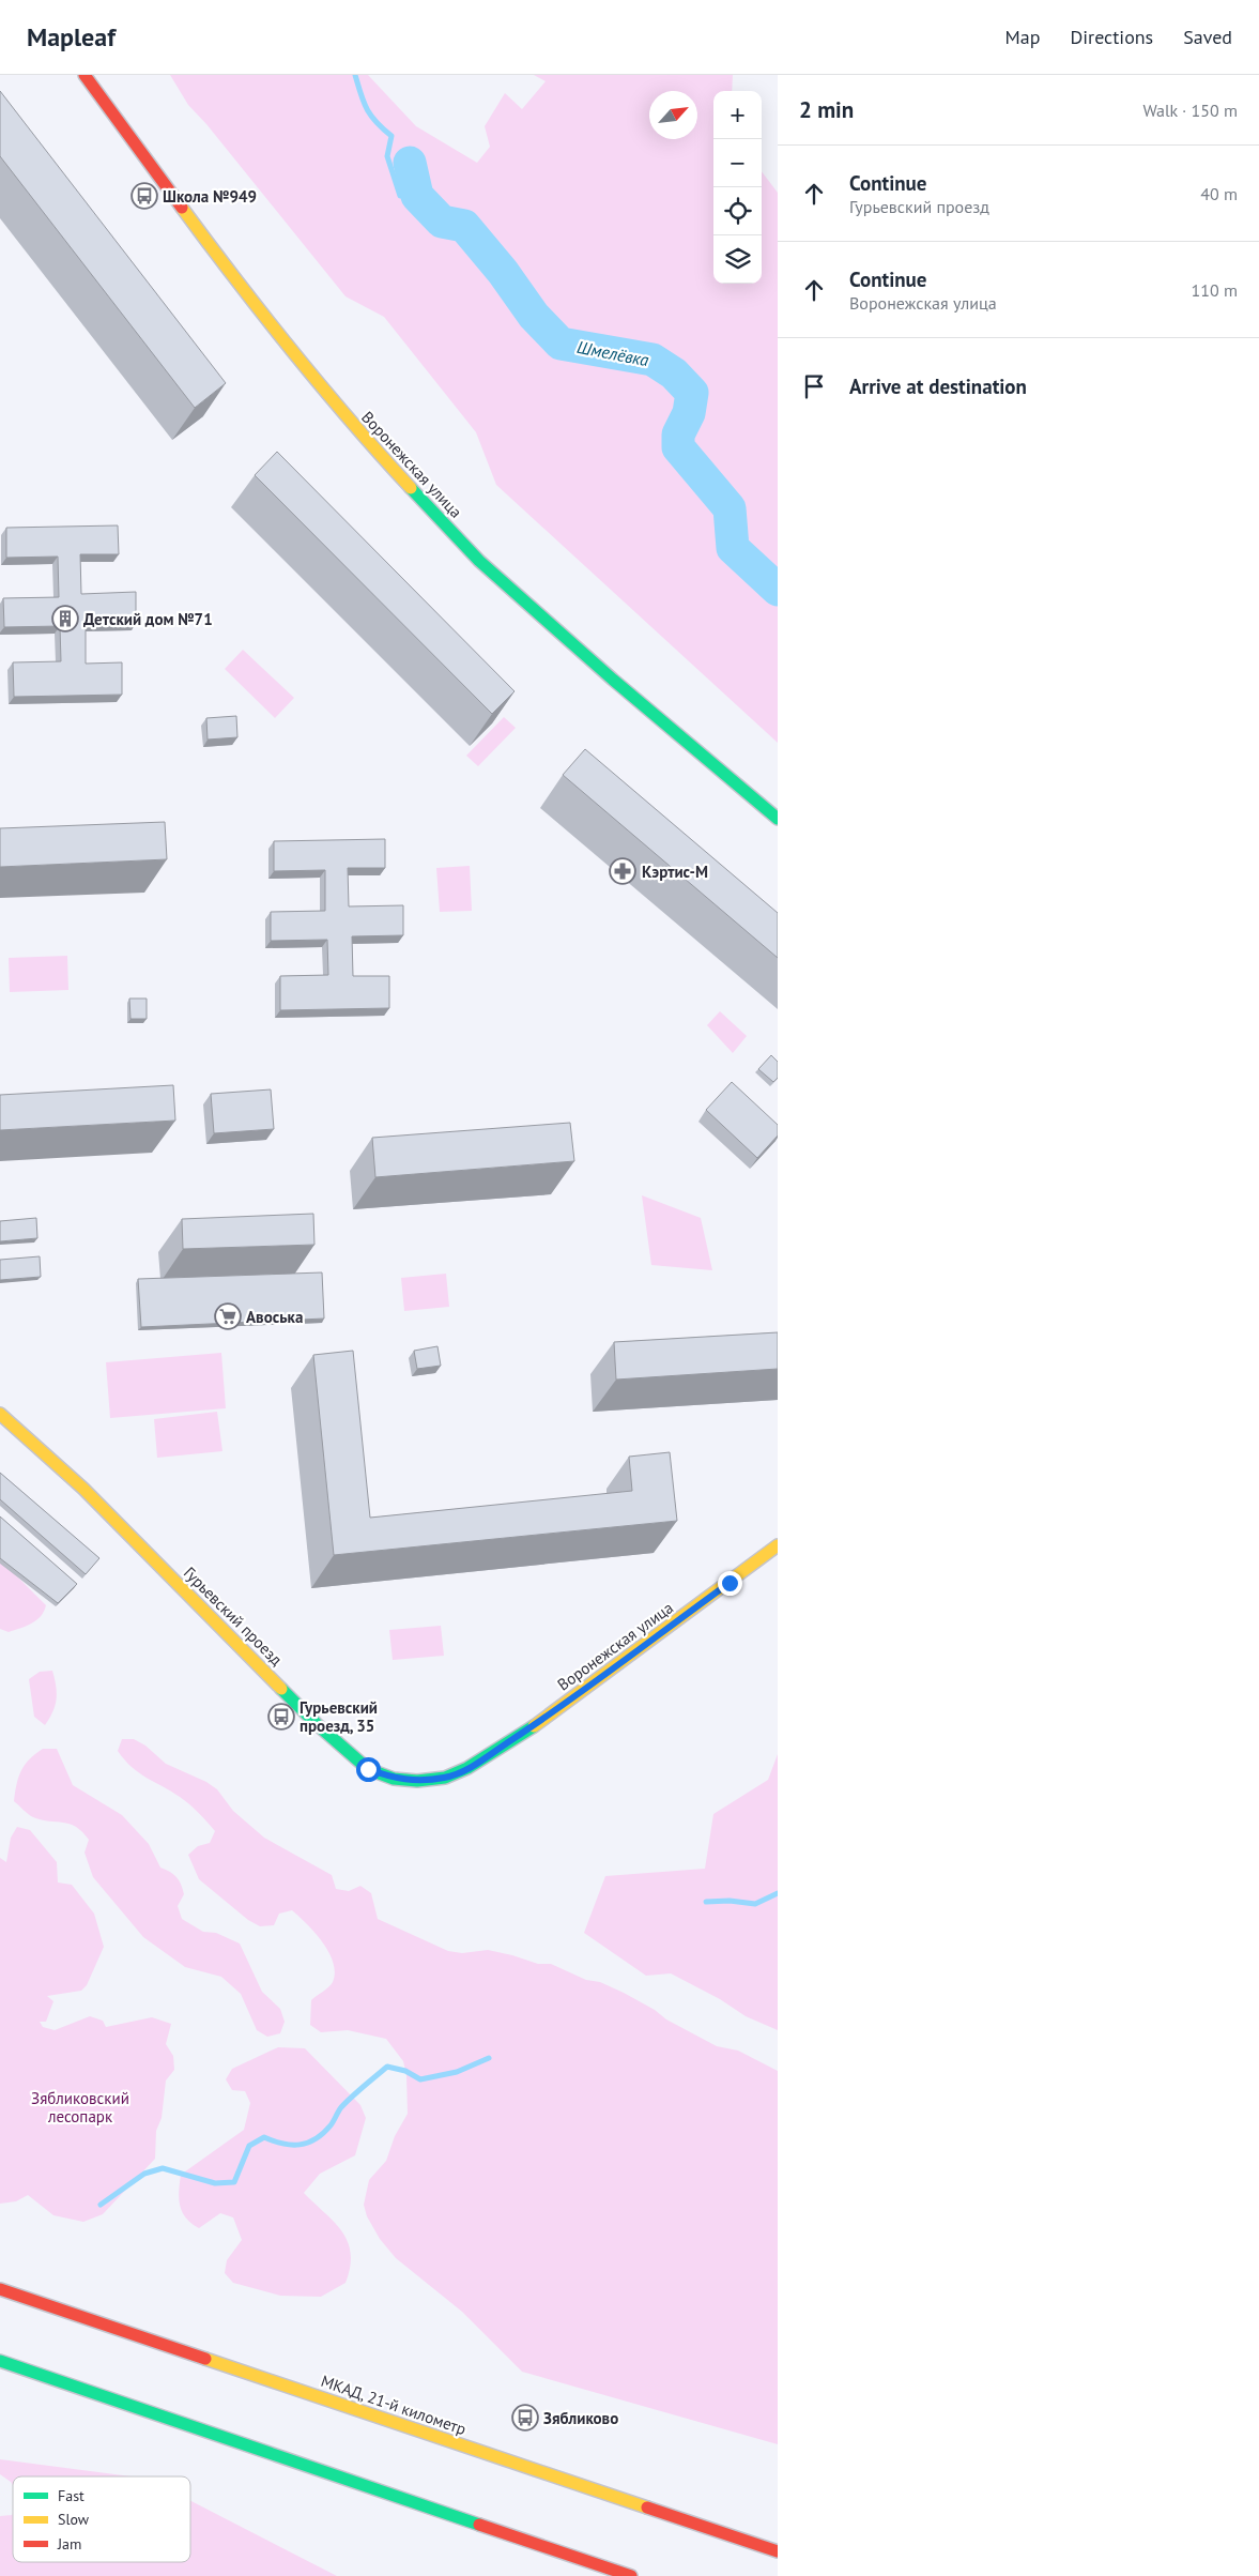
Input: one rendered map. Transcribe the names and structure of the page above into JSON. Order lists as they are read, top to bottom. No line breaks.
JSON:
{"streets":{"main road":["Воронежская улица","Гурьевский проезд","МКАД, 21-й километр"]},"crossings":[["Воронежская улица","Гурьевский проезд"]],"water":["Шмелёвка"],"parks":["Зябликовский лесопарк"],"places":{"bus stop":["Школа №949","Гурьевский проезд, 35","Зябликово"],"building":["Детский дом №71"],"pharmacy":["Кэртис-М"],"supermarket":["Авоська"]},"legend":["Fast","Slow","Jam"],"north":"top right","page":{"header":"Mapleaf","nav":["Map","Directions","Saved"],"heading":["2 min","Walk · 150 m"],"map_buttons":["+","−"],"list":[["Continue","Гурьевский проезд","40 m"],["Continue","Воронежская улица","110 m"],"Arrive at destination"]}}
